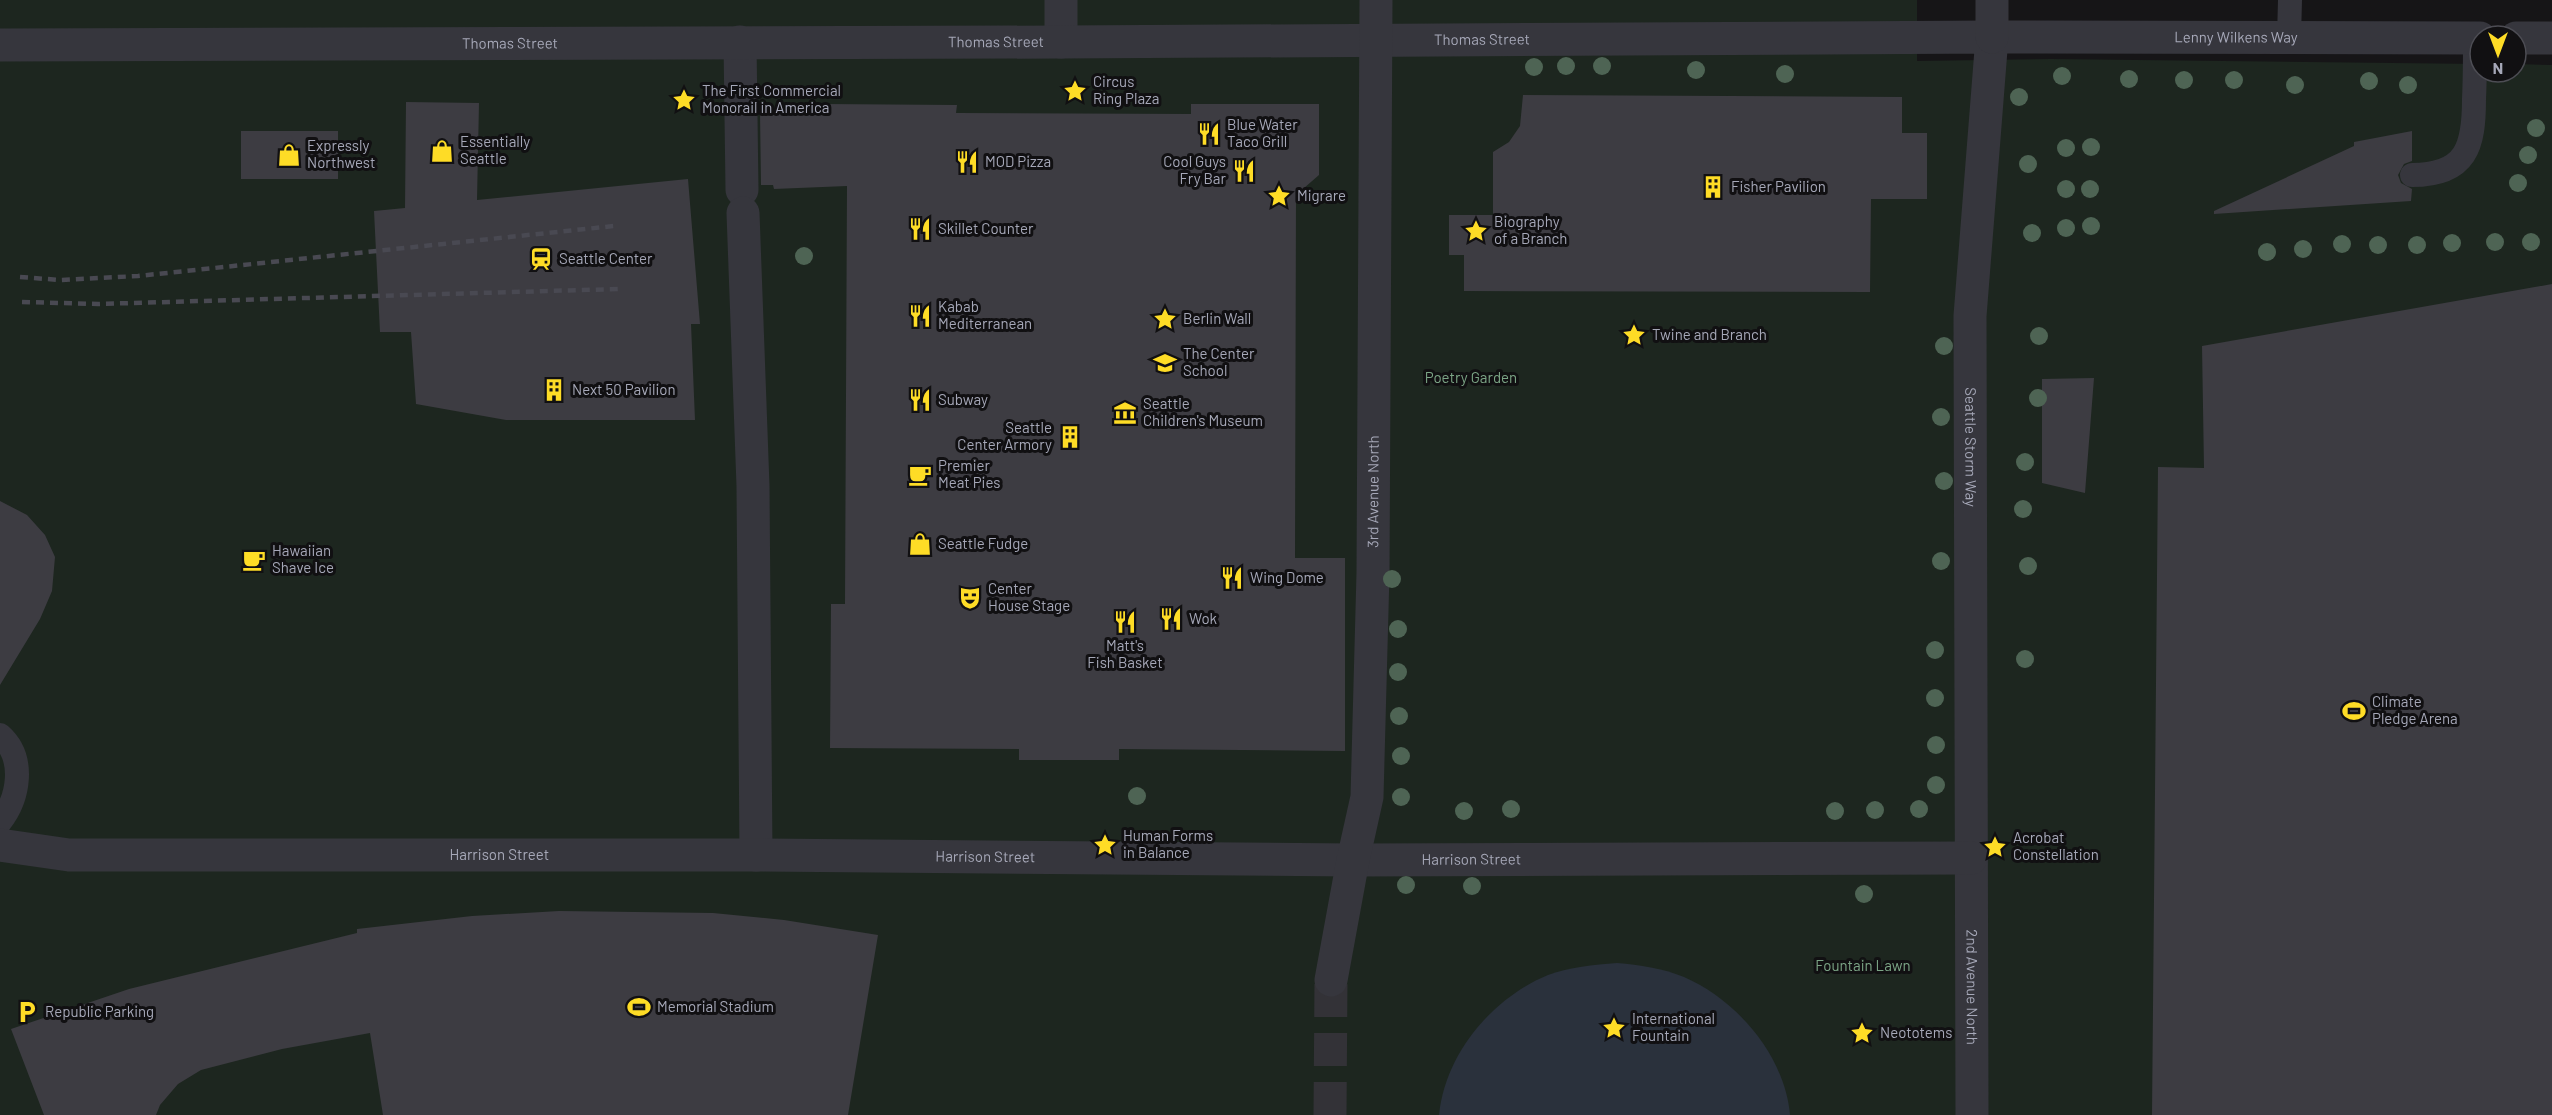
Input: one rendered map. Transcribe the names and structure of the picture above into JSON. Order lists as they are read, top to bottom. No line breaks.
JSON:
{"streets":{"street":["Thomas Street","Lenny Wilkens Way","Seattle Storm Way","3rd Avenue North","Harrison Street","2nd Avenue North"]},"crossings":[["Thomas Street","Lenny Wilkens Way"],["Thomas Street","Seattle Storm Way"],["Thomas Street","3rd Avenue North"],["Lenny Wilkens Way","Seattle Storm Way"],["Seattle Storm Way","Harrison Street"],["Seattle Storm Way","2nd Avenue North"],["3rd Avenue North","Harrison Street"],["Harrison Street","2nd Avenue North"]],"parks":["Poetry Garden","Fountain Lawn"],"places":{"place":["Circus Ring Plaza","The First Commercial Monorail in America","Migrare","Biography of a Branch","Berlin Wall","Twine and Branch","Human Forms in Balance","Acrobat Constellation","International Fountain","Neototems"],"restaurant":["Blue Water Taco Grill","MOD Pizza","Cool Guys Fry Bar","Skillet Counter","Kabab Mediterranean","Subway","Wing Dome","Wok","Matt's Fish Basket"],"shop":["Essentially Seattle","Expressly Northwest","Seattle Fudge"],"building":["Fisher Pavilion","Next 50 Pavilion","Seattle Center Armory"],"station":["Seattle Center"],"school or university":["The Center School"],"museum":["Seattle Children's Museum"],"cafe":["Premier Meat Pies","Hawaiian Shave Ice"],"theatre":["Center House Stage"],"sports":["Climate Pledge Arena","Memorial Stadium"],"parking":["Republic Parking"]},"north":"bottom"}
